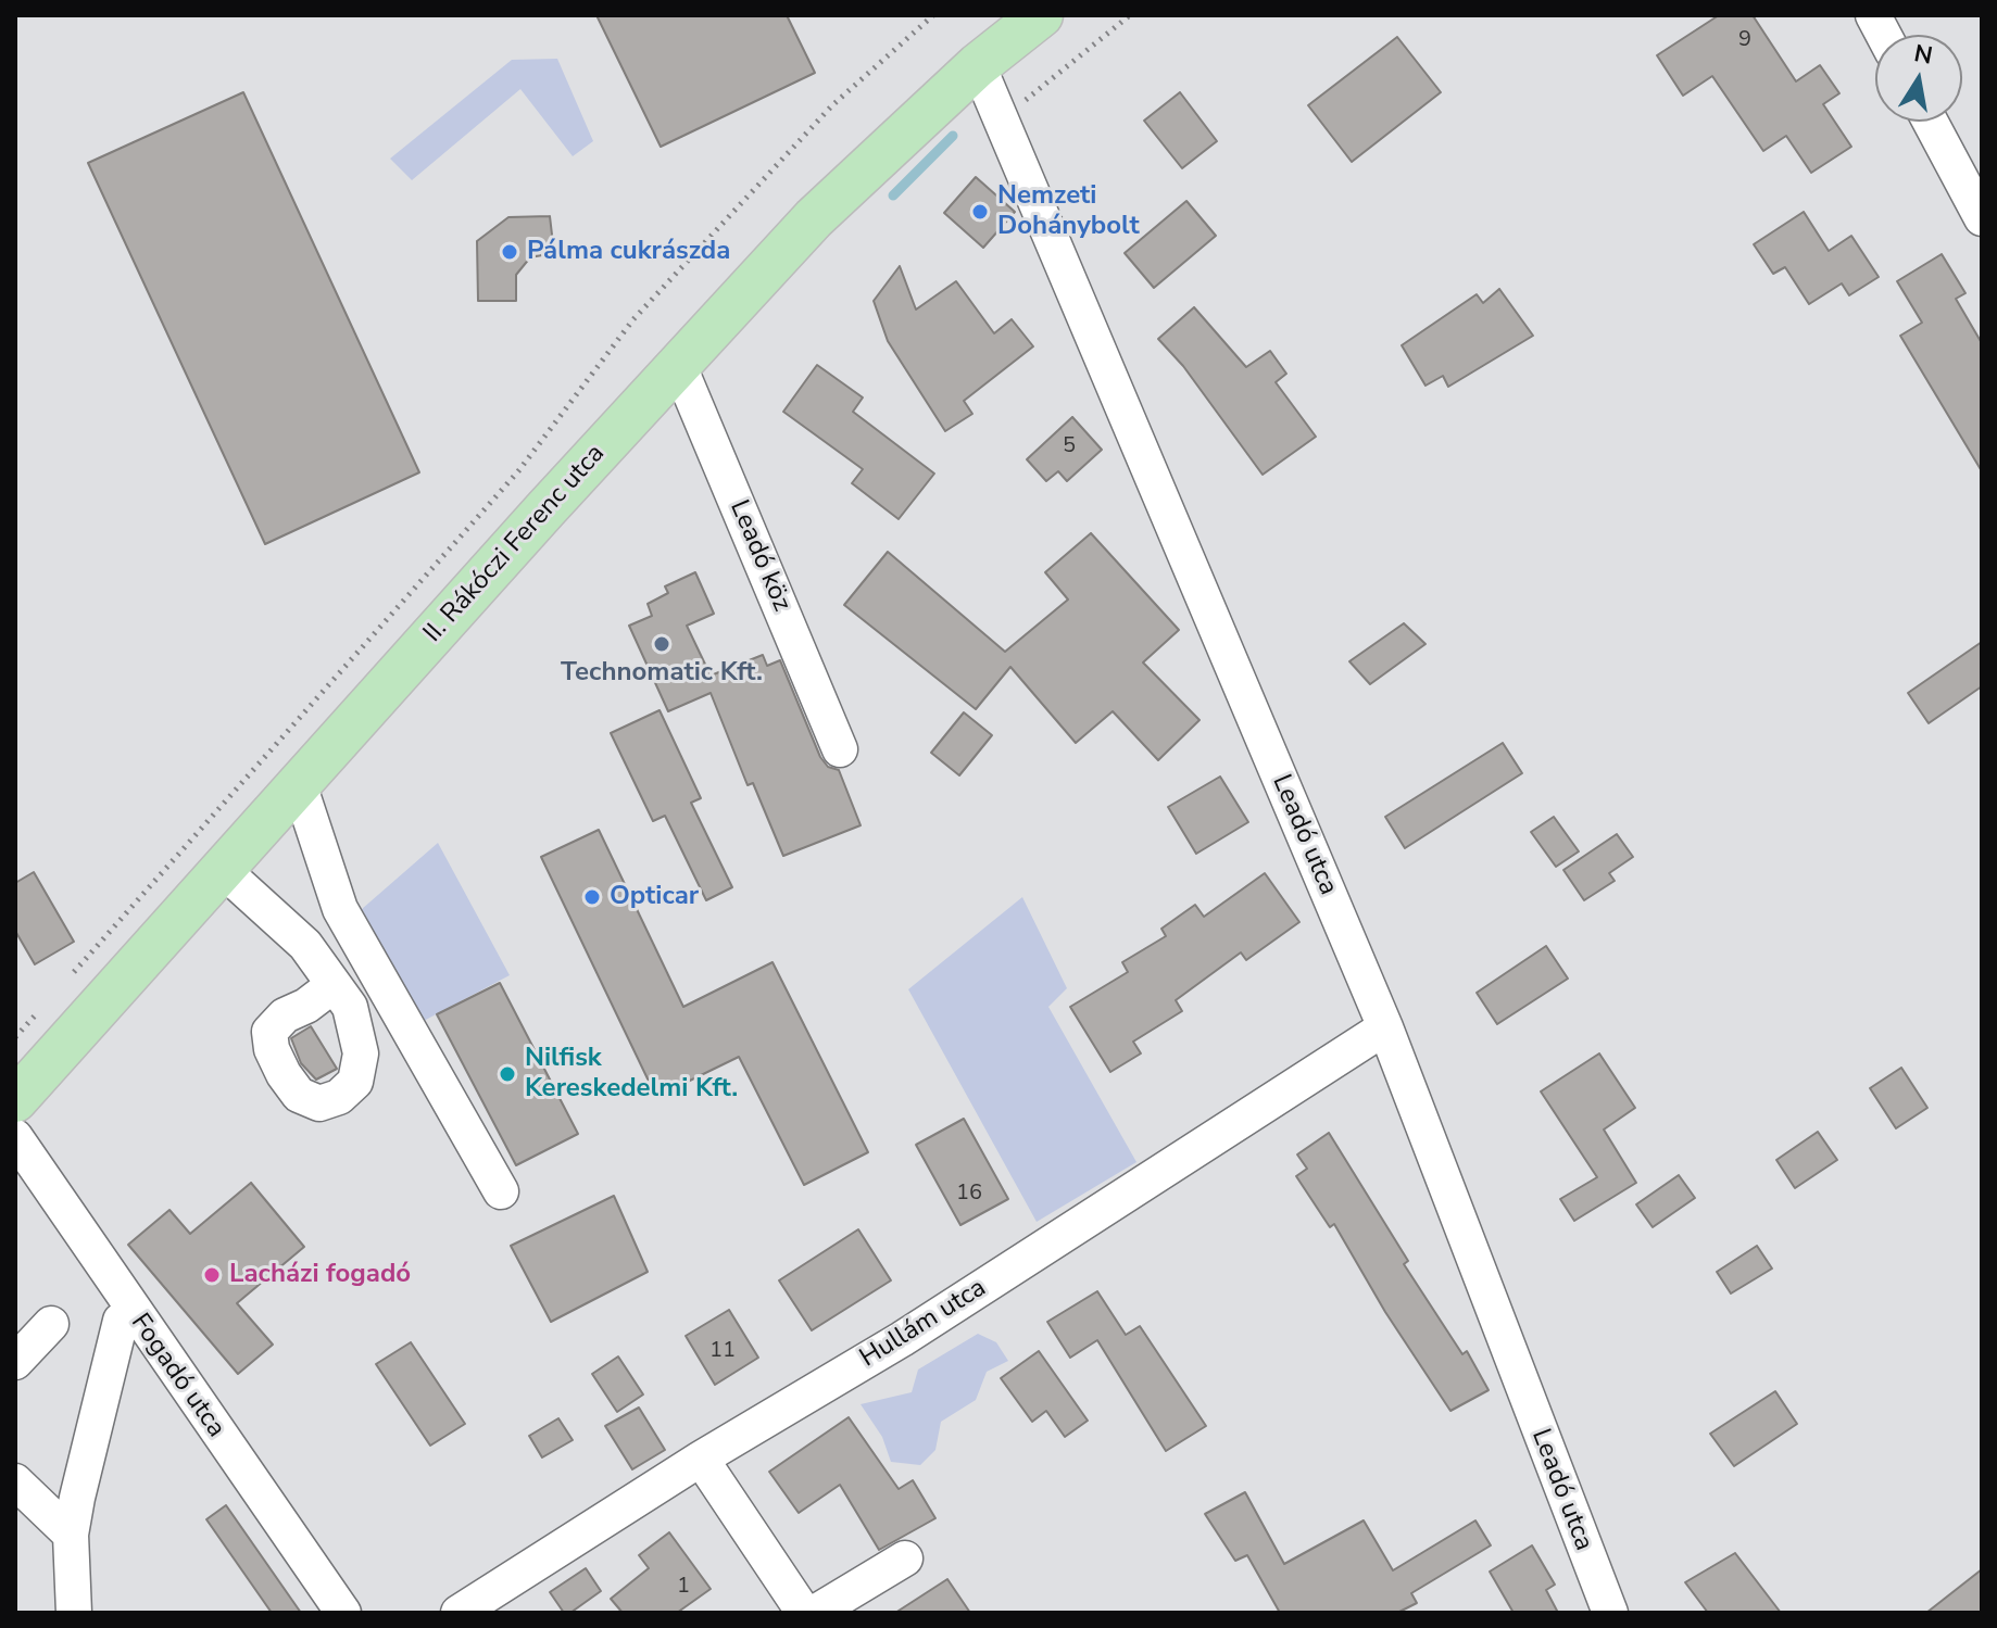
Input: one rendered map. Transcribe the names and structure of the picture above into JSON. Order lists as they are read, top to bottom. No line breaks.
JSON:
{"streets":{"main road":["II. Rákóczi Ferenc utca"],"street":["Leadó köz","Leadó utca","Hullám utca","Fogadó utca"]},"crossings":[["II. Rákóczi Ferenc utca","Leadó köz"],["II. Rákóczi Ferenc utca","Leadó utca"],["Leadó utca","Hullám utca"]],"places":["Nemzeti Dohánybolt","Pálma cukrászda","Technomatic Kft.","Opticar","Nilfisk Kereskedelmi Kft.","Lacházi fogadó"],"house_numbers":["9","5","16","11","1"],"north":"top"}
